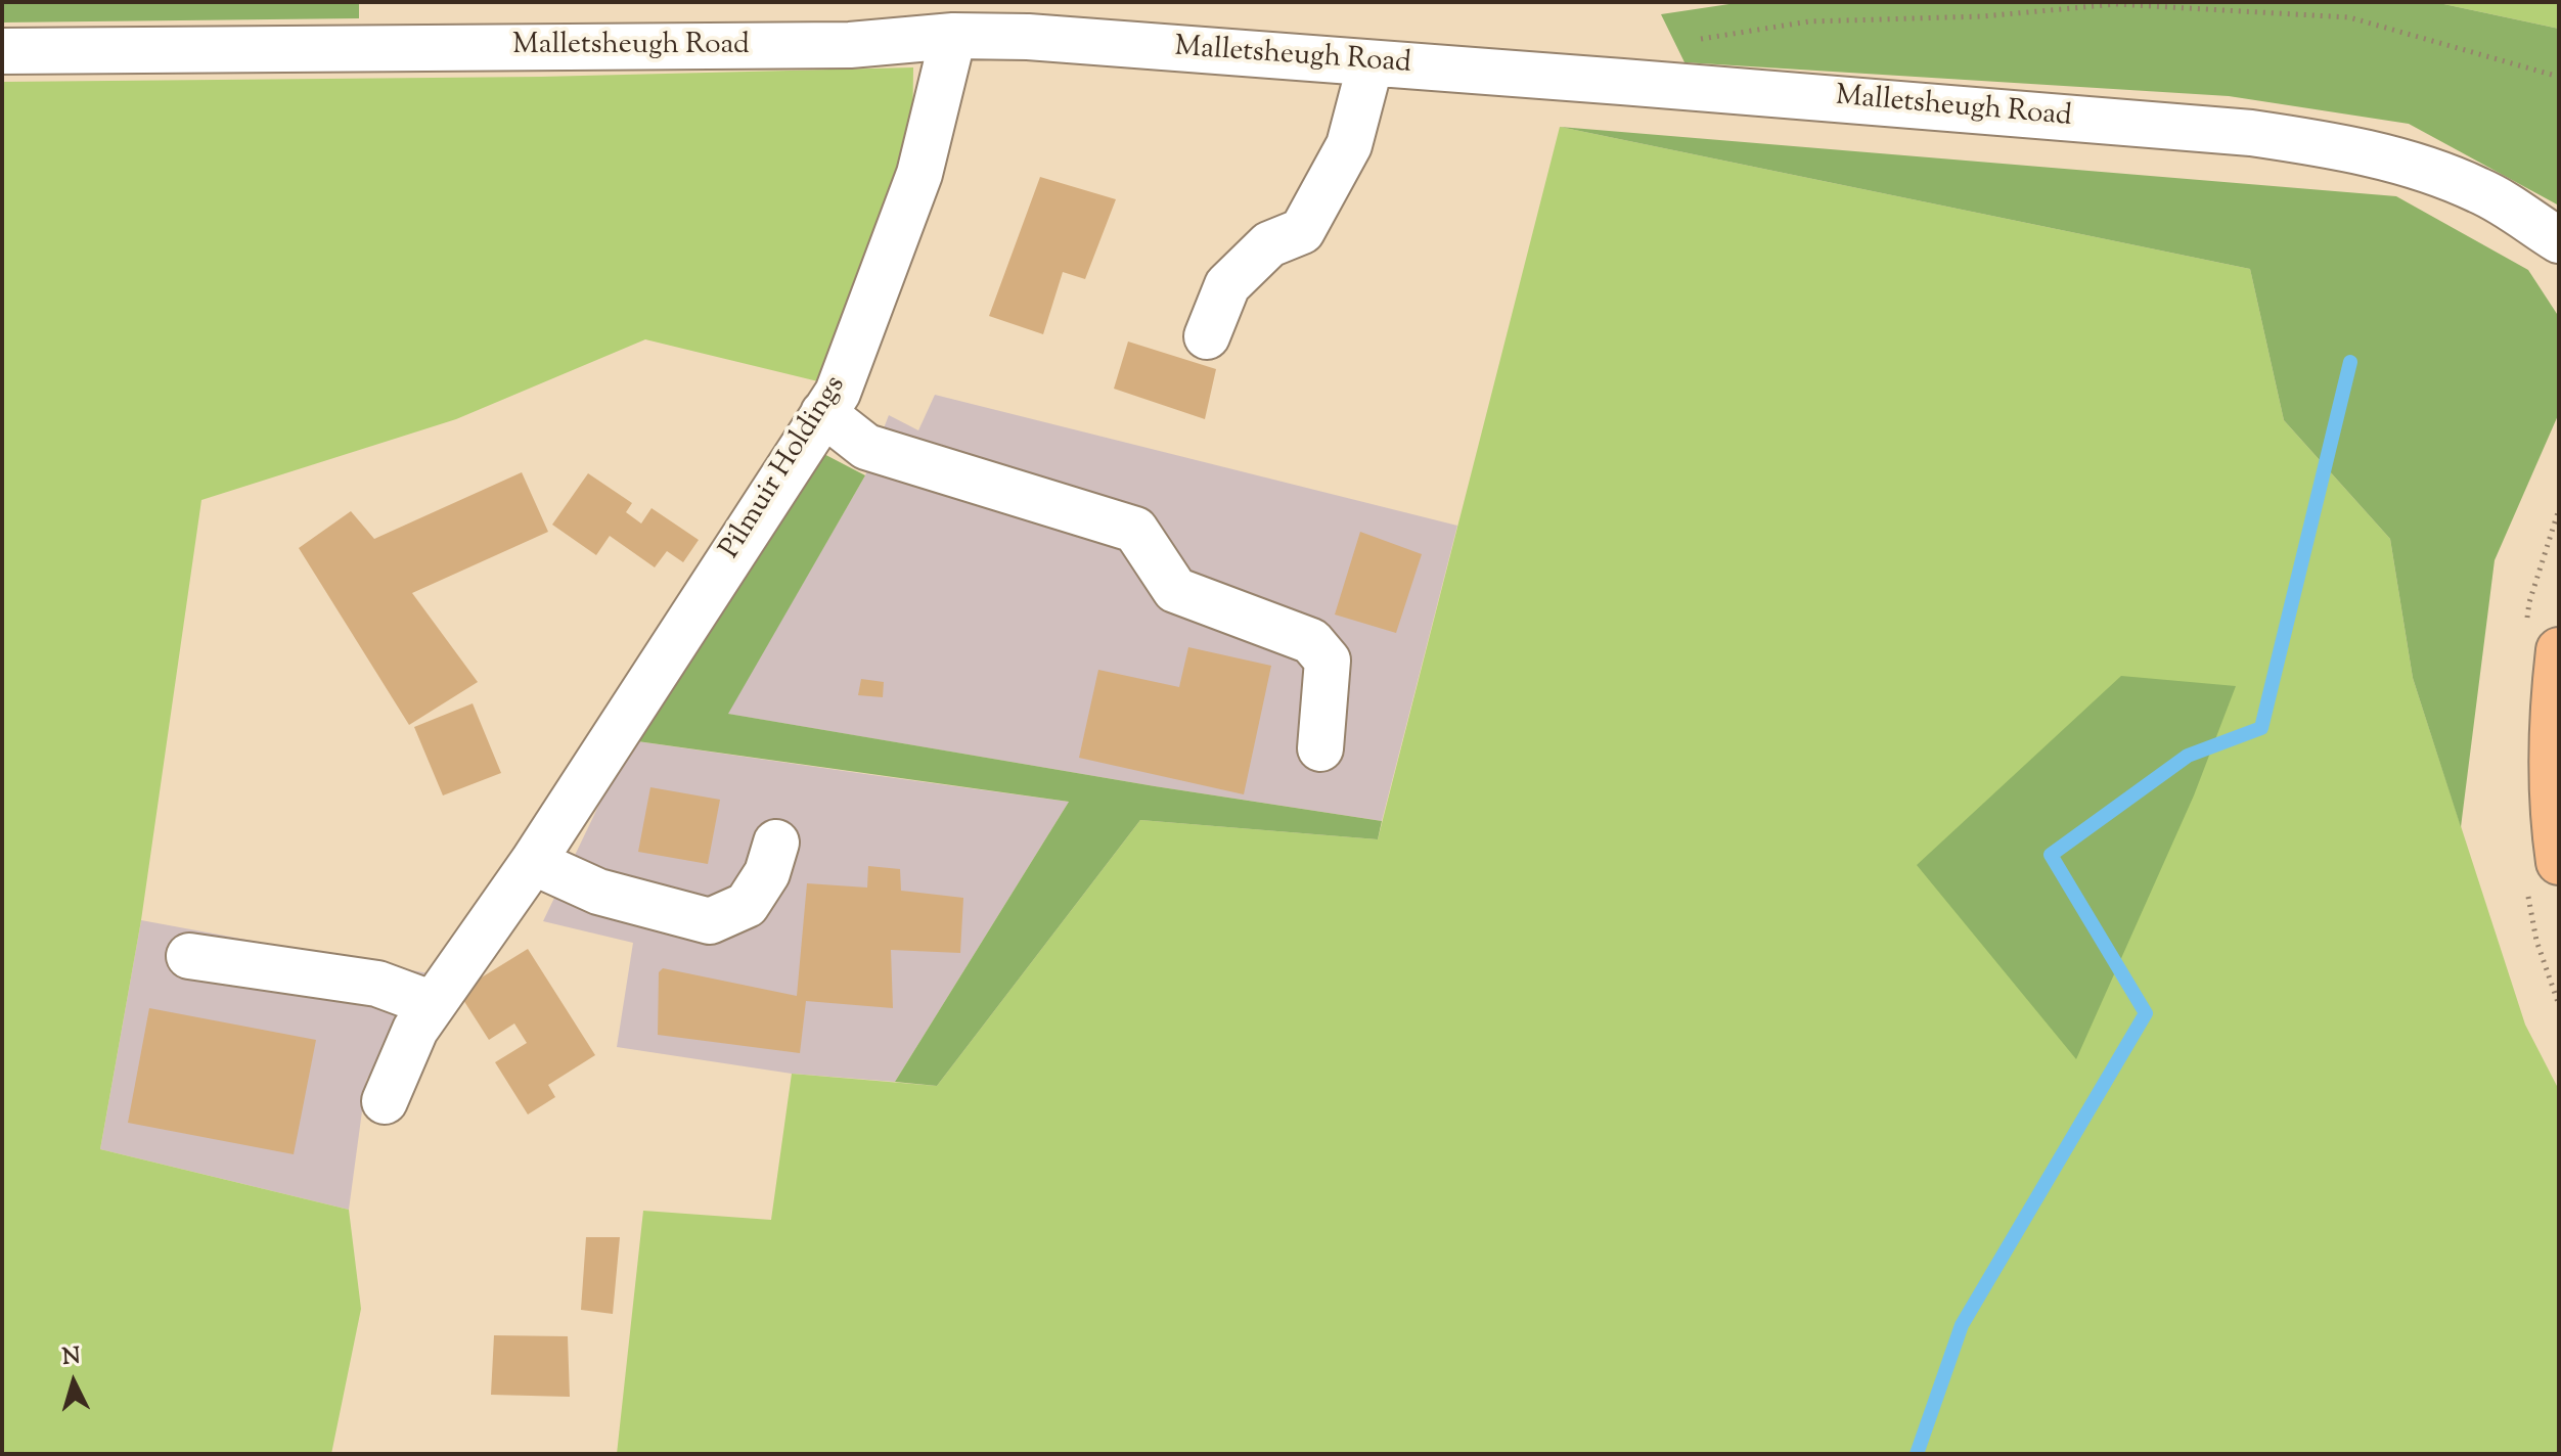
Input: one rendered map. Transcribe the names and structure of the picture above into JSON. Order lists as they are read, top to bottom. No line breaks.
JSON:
{"streets":{"street":["Malletsheugh Road","Pilmuir Holdings"]},"crossings":[["Malletsheugh Road","Pilmuir Holdings"]],"north":"top"}
